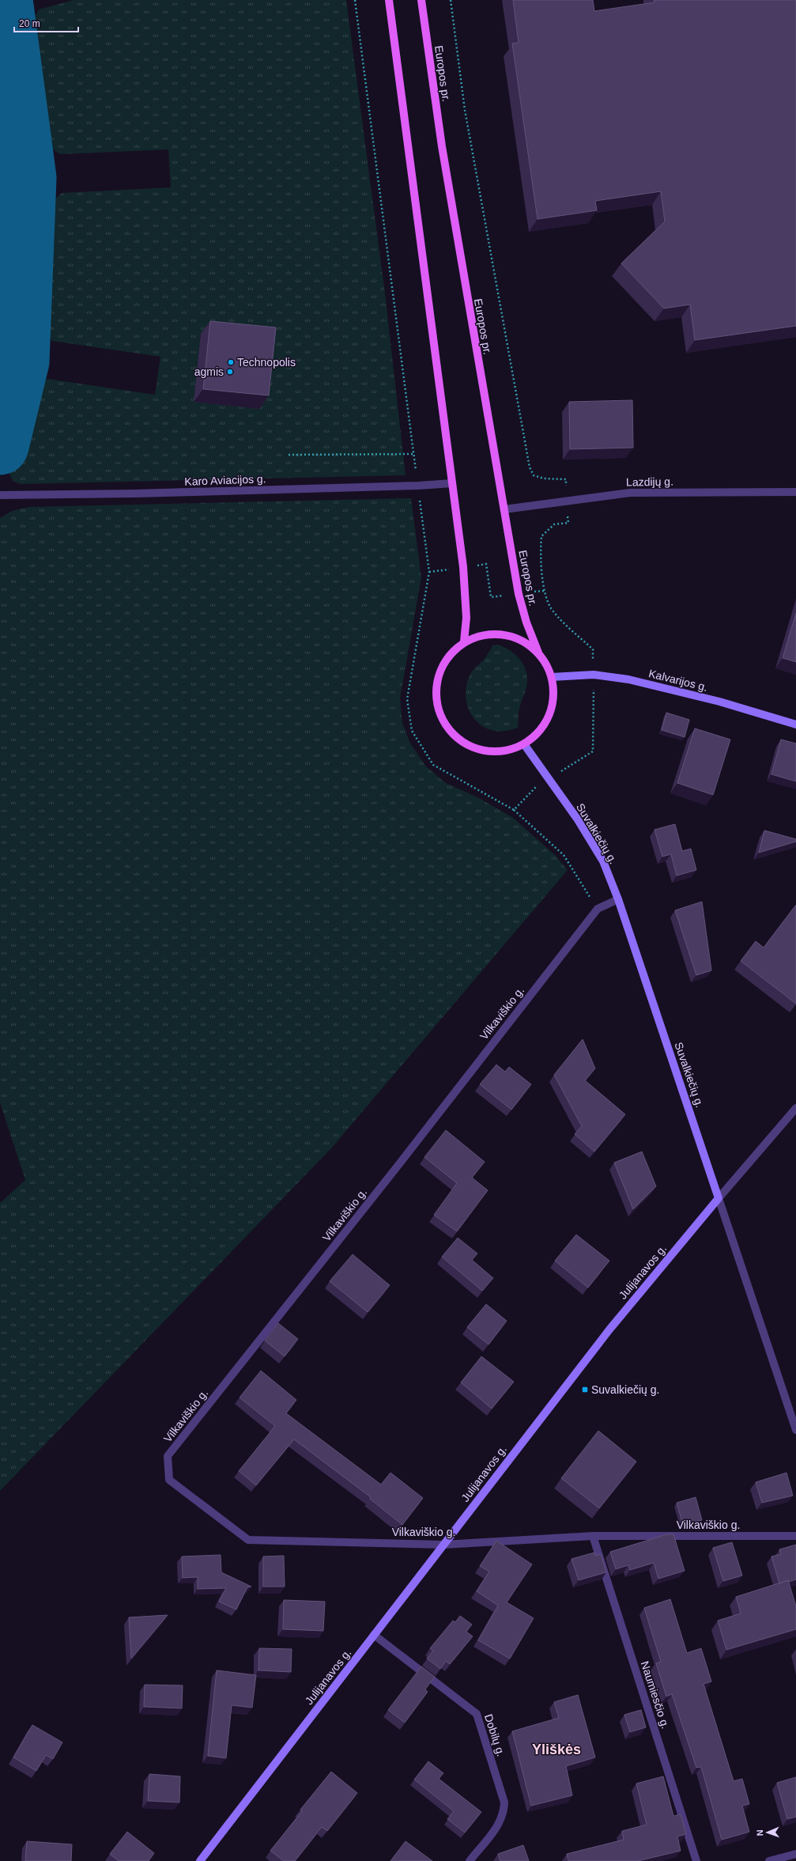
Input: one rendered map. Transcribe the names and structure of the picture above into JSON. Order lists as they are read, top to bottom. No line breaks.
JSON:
{"streets":{"main road":["Europos pr.","Kalvarijos g.","Suvalkiečių g.","Julijanavos g."],"street":["Karo Aviacijos g.","Lazdijų g.","Vilkaviškio g.","Naumiesčio g.","Dobilų g."]},"crossings":[["Europos pr.","Lazdijų g."],["Europos pr.","Kalvarijos g."],["Europos pr.","Suvalkiečių g."],["Suvalkiečių g.","Vilkaviškio g."],["Suvalkiečių g.","Julijanavos g."],["Vilkaviškio g.","Julijanavos g."],["Vilkaviškio g.","Naumiesčio g."],["Julijanavos g.","Dobilų g."]],"districts":["Yliškės"],"places":{"other":["Technopolis","agmis"],"transit":["Suvalkiečių g."]},"scale_bar":"20 m","north":"left"}
